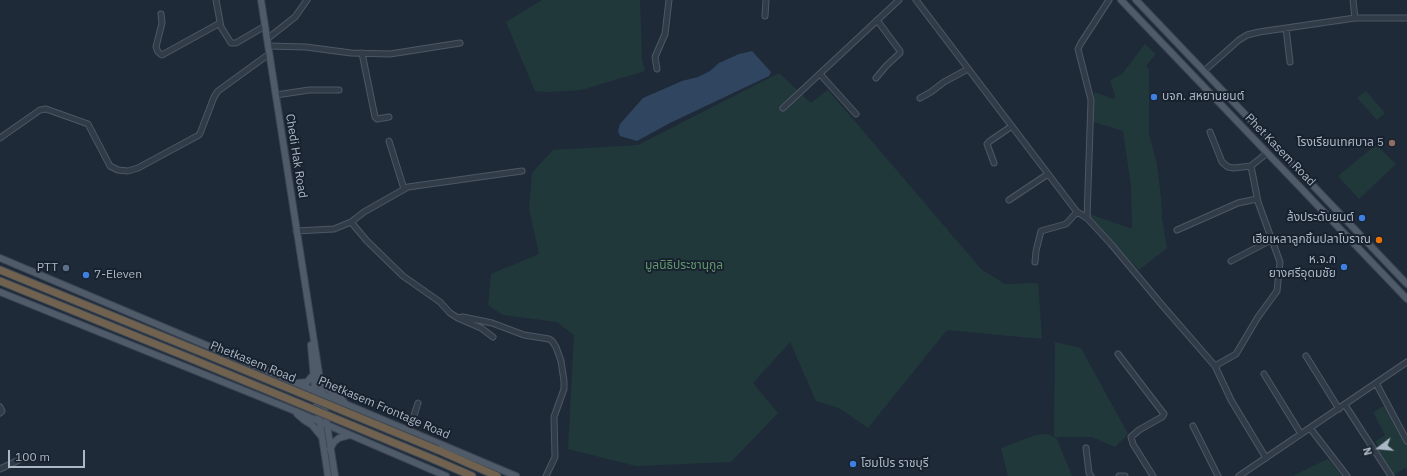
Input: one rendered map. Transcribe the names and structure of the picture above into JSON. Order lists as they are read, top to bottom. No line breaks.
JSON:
{"streets":{"highway":["Phetkasem Road"],"main road":["Phet Kasem Road","Chedi Hak Road","Phetkasem Frontage Road"]},"crossings":[["Chedi Hak Road","Phetkasem Frontage Road"]],"parks":["มูลนิธิประชานุกูล"],"places":["บจก. สหยานยนต์","โรงเรียนเทศบาล 5","ล้งประดับยนต์","เฮียเหลาลูกชิ้นปลาโบราณ","ห.จ.ก ยางศรีอุดมชัย","PTT","7-Eleven","โฮมโปร ราชบุรี"],"scale_bar":"100 m","north":"left"}
